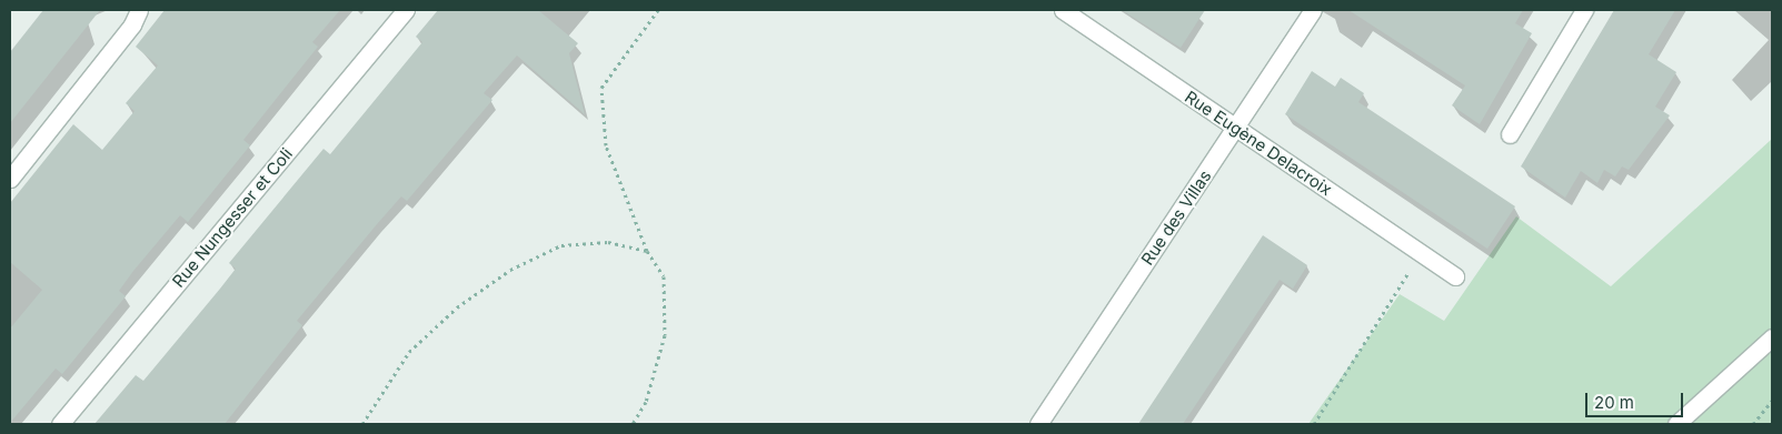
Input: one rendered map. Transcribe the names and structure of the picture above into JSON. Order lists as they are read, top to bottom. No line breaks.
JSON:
{"streets":{"street":["Rue Eugène Delacroix","Rue Nungesser et Coli","Rue des Villas"]},"crossings":[["Rue Eugène Delacroix","Rue des Villas"]],"scale_bar":"20 m"}
